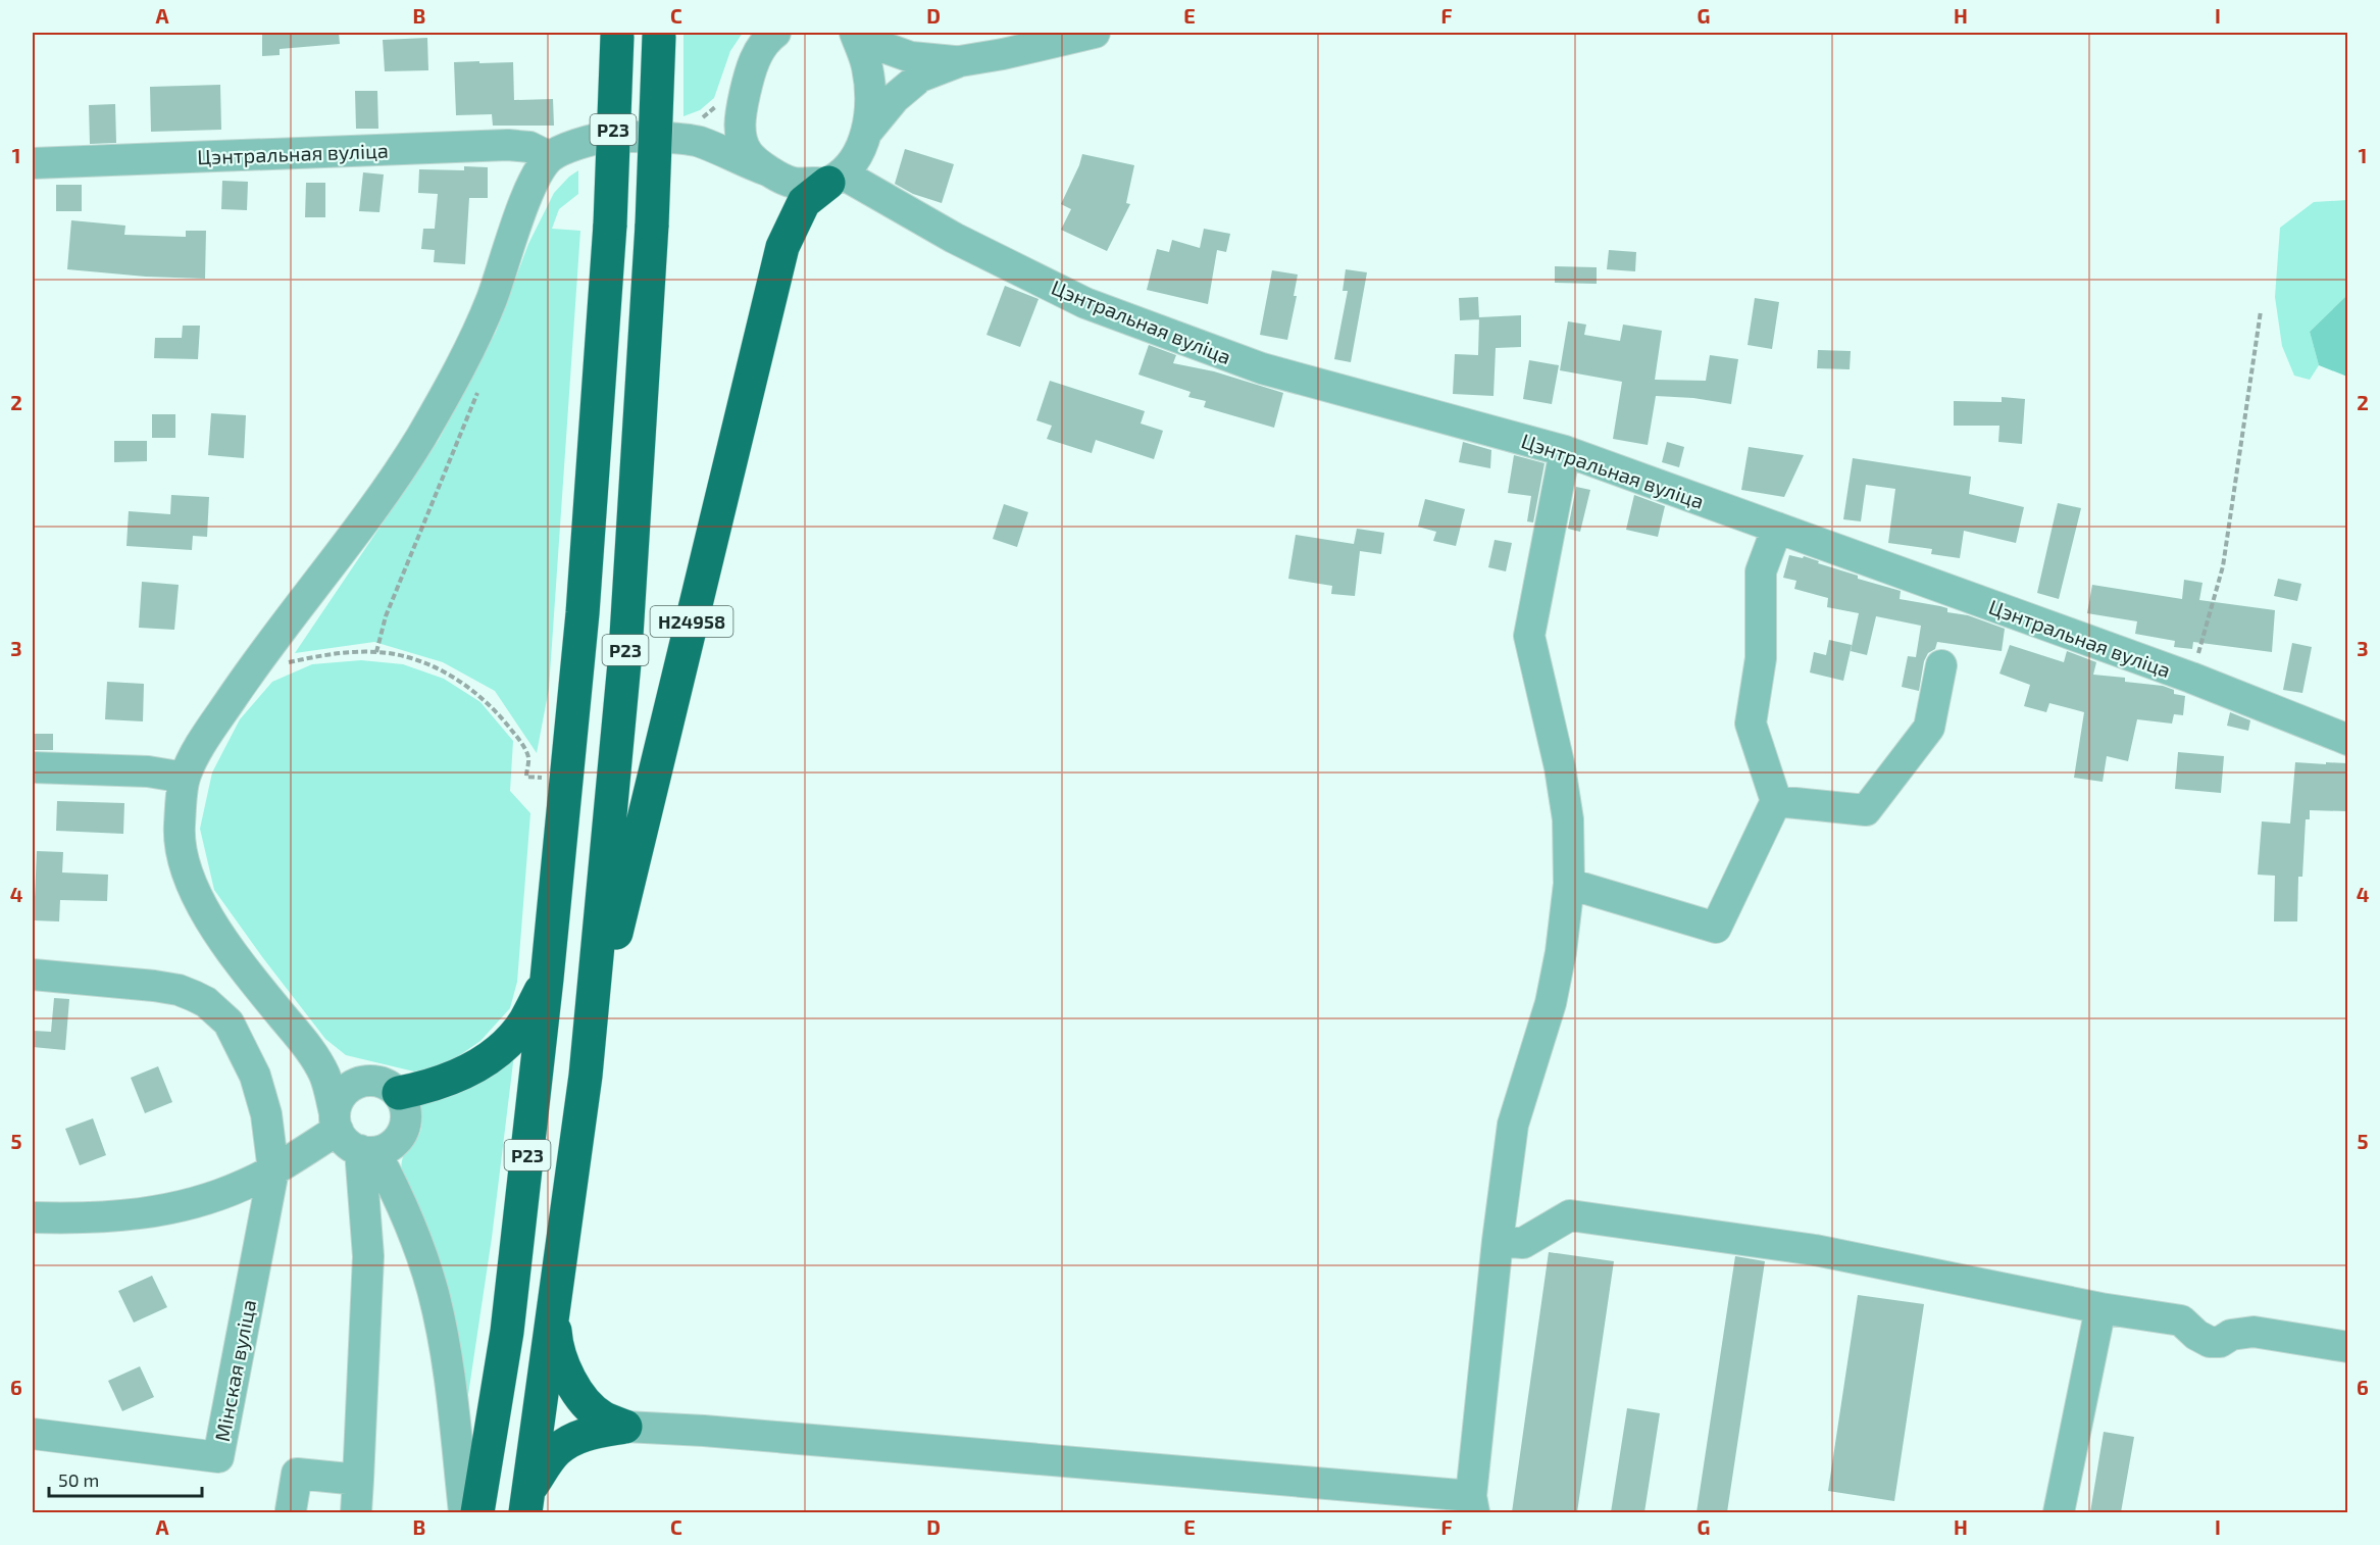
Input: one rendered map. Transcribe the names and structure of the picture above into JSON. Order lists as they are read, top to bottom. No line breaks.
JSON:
{"streets":{"highway":["Р23","Н24958"],"street":["Цэнтральная вуліца","Мінская вуліца"]},"crossings":[["Р23","Н24958"],["Цэнтральная вуліца","Н24958"]],"scale_bar":"50 m","grid":{"columns":["A","B","C","D","E","F","G","H","I"],"rows":["1","2","3","4","5","6"]}}
